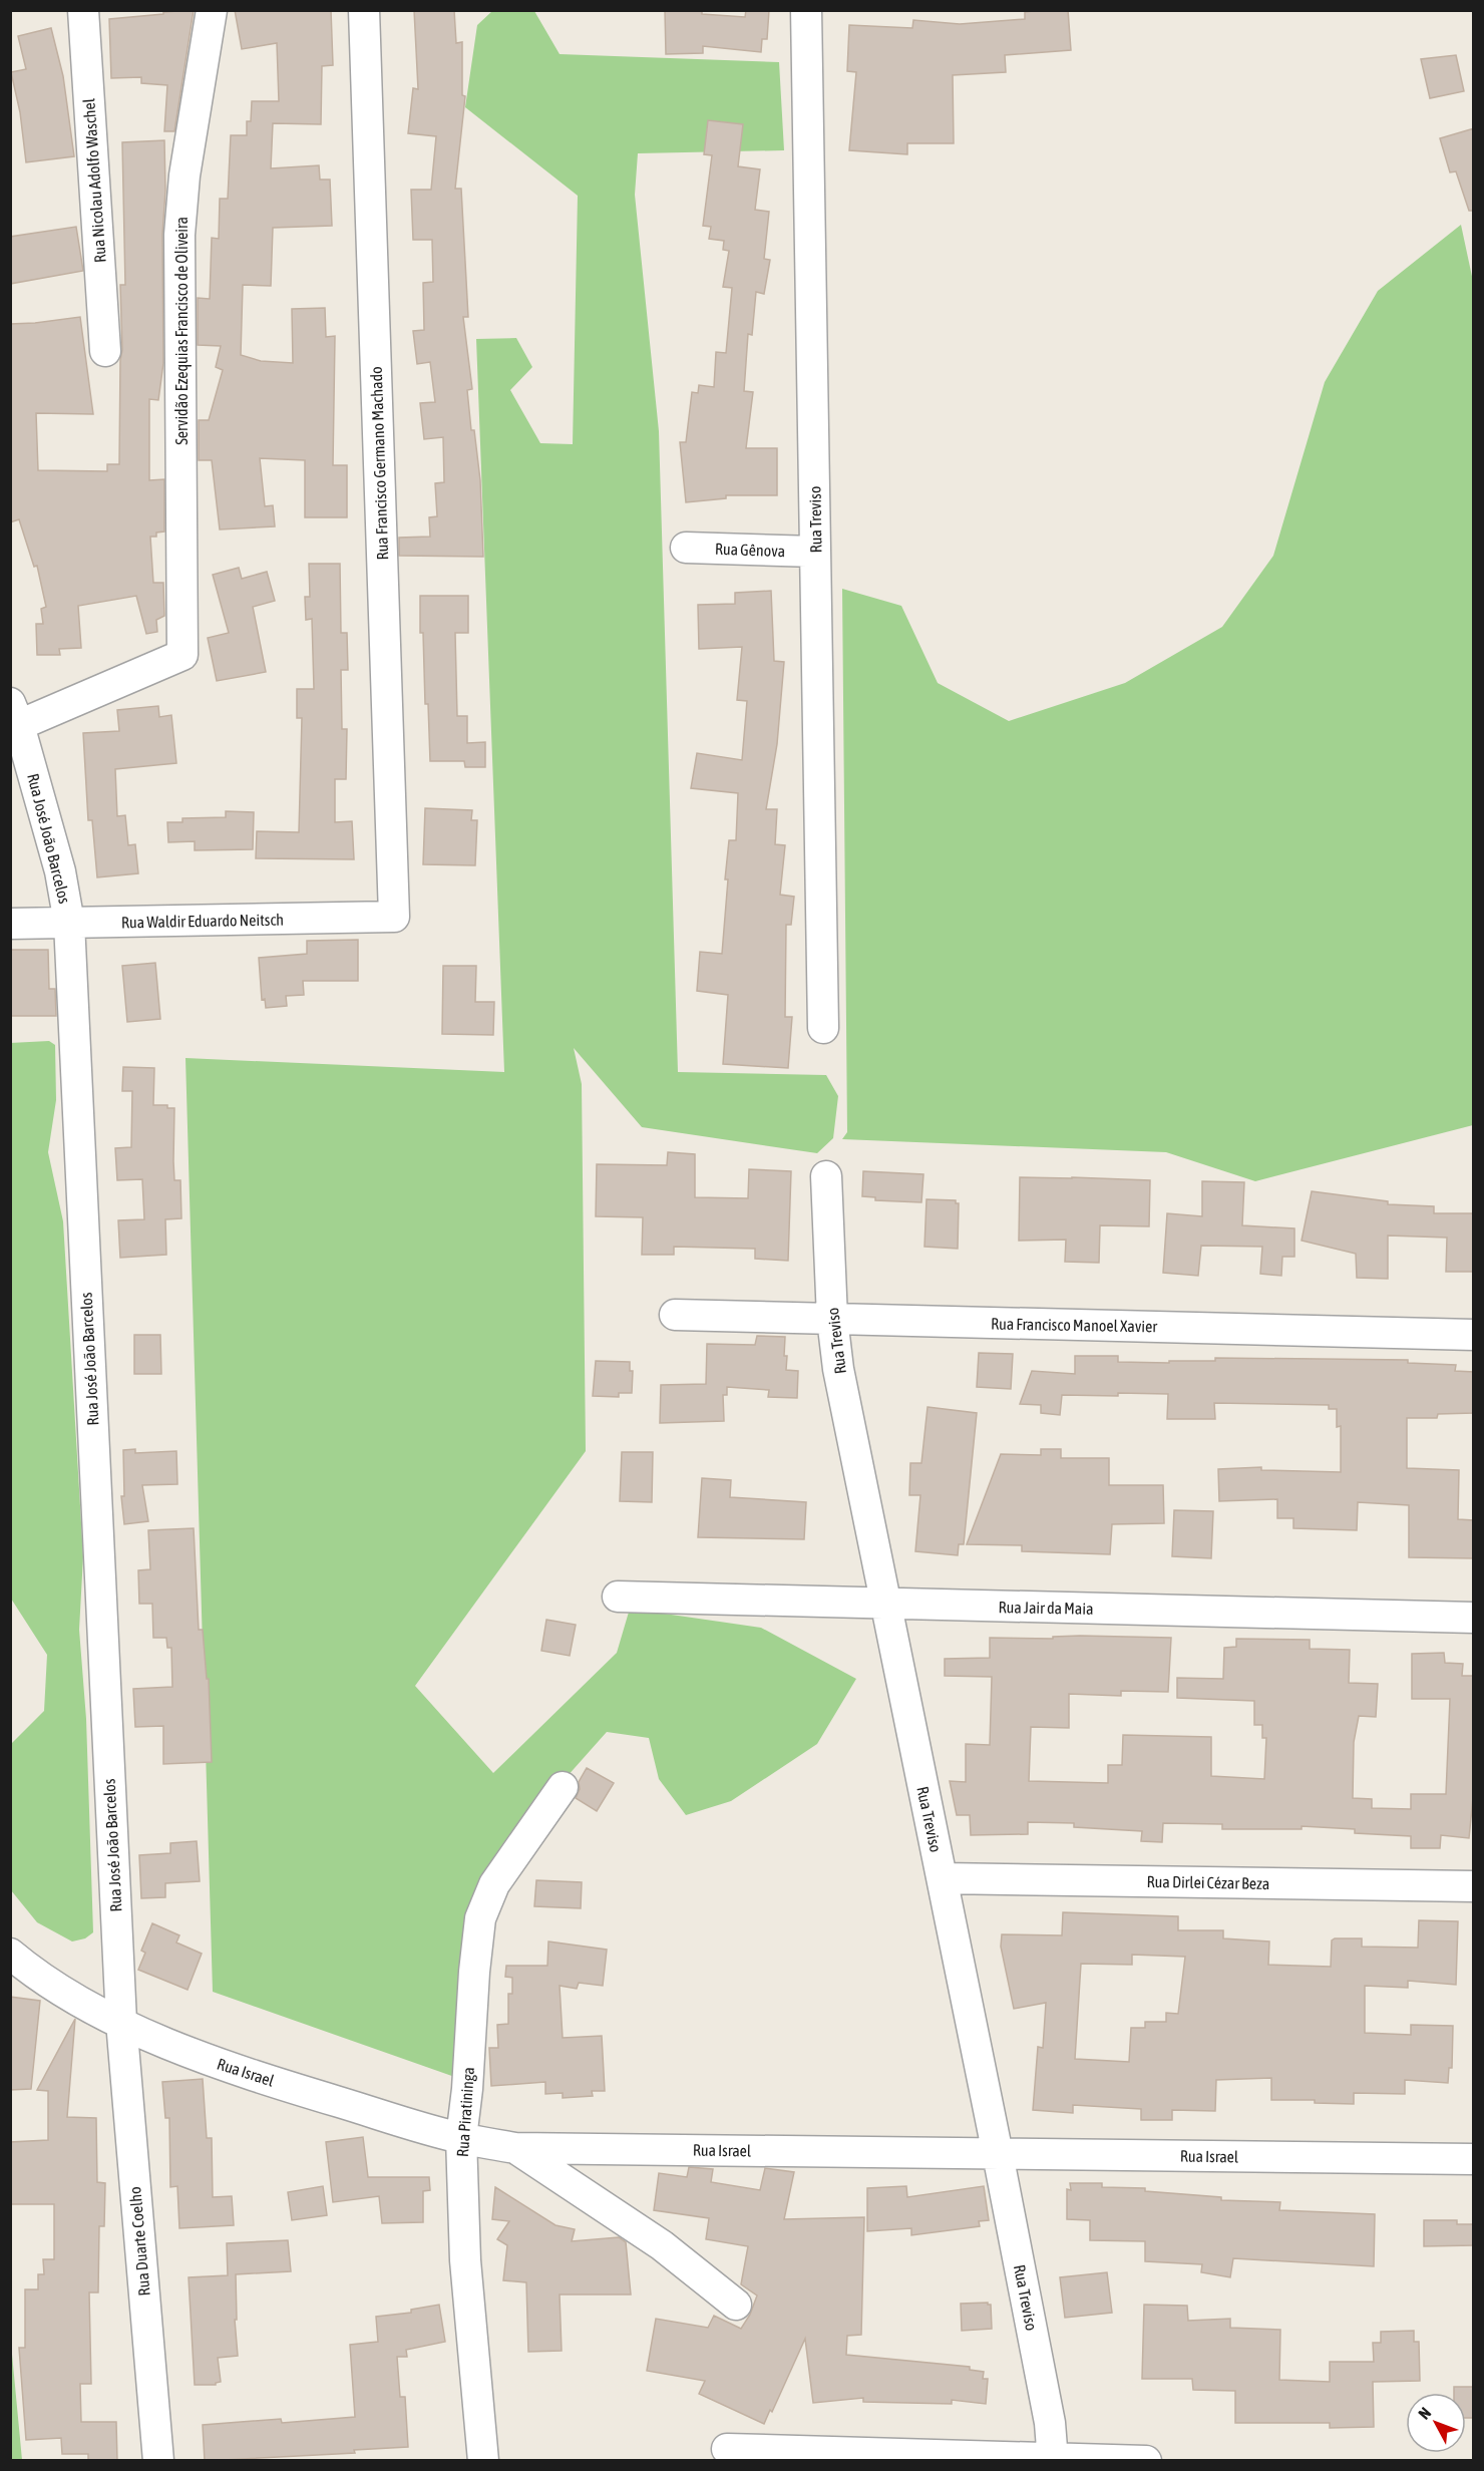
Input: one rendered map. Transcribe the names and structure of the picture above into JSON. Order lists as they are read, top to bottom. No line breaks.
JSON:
{"streets":{"street":["Rua Nicolau Adolfo Waschel","Servidão Ezequias Francisco de Oliveira","Rua Francisco Germano Machado","Rua Treviso","Rua Gênova","Rua José João Barcelos","Rua Waldir Eduardo Neitsch","Rua Francisco Manoel Xavier","Rua Jair da Maia","Rua Dirlei Cézar Beza","Rua Israel","Rua Piratininga","Rua Duarte Coelho"]},"crossings":[["Servidão Ezequias Francisco de Oliveira","Rua José João Barcelos"],["Rua Francisco Germano Machado","Rua Waldir Eduardo Neitsch"],["Rua Treviso","Rua Gênova"],["Rua Treviso","Rua Francisco Manoel Xavier"],["Rua Treviso","Rua Jair da Maia"],["Rua Treviso","Rua Dirlei Cézar Beza"],["Rua Treviso","Rua Israel"],["Rua José João Barcelos","Rua Waldir Eduardo Neitsch"],["Rua José João Barcelos","Rua Israel"],["Rua José João Barcelos","Rua Duarte Coelho"],["Rua Israel","Rua Piratininga"],["Rua Israel","Rua Duarte Coelho"]],"north":"top left"}
